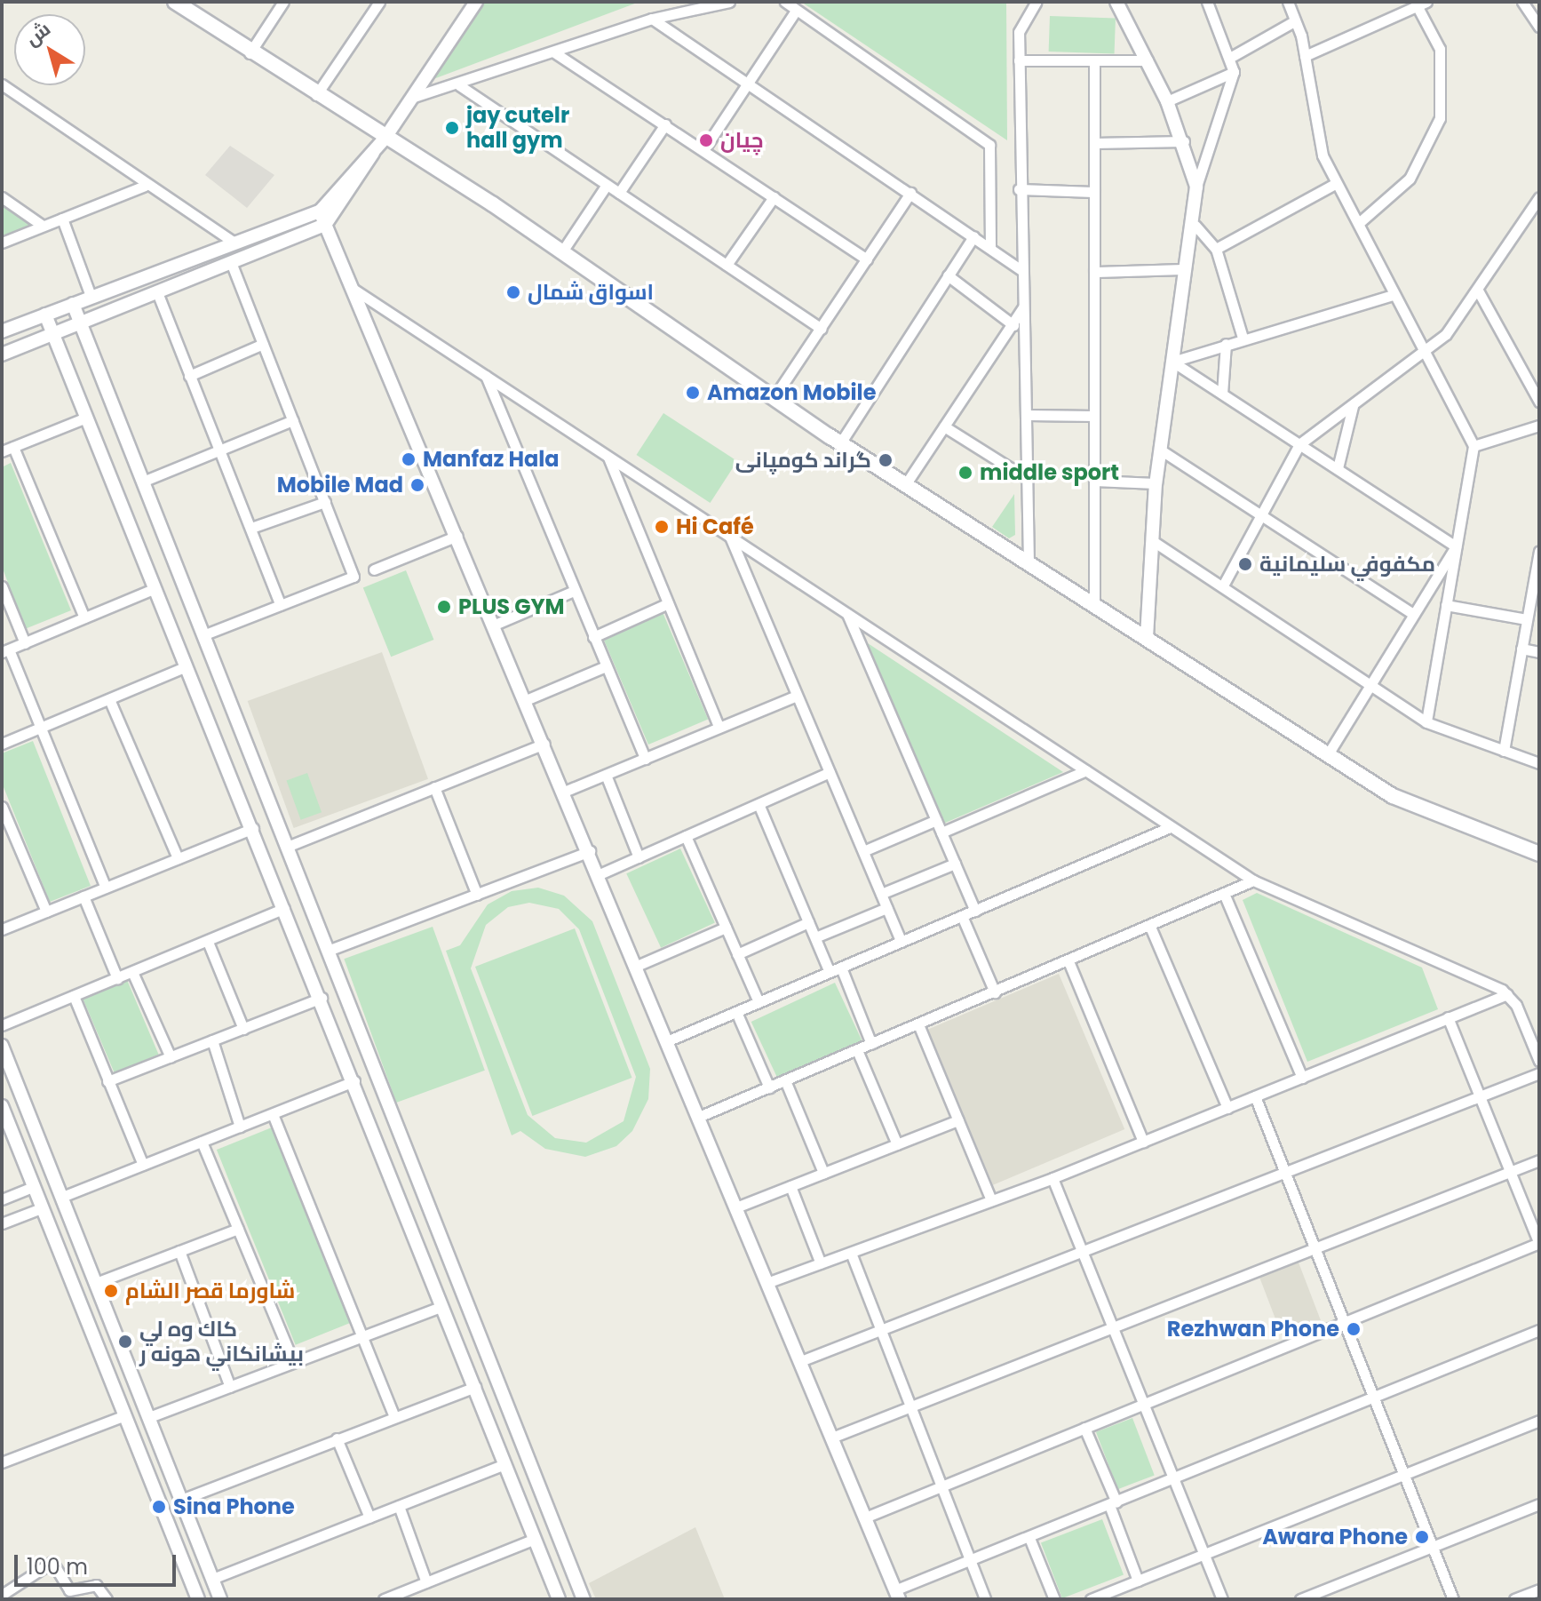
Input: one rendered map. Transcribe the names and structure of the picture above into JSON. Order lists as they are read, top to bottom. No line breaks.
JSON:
{"places":["jay cutelr hall gym","چيان","اسواق شمال","Amazon Mobile","Manfaz Hala","گراند كومپانى","middle sport","Mobile Mad","Hi Café","مكفوفي سليمانية","PLUS GYM","شاورما قصر الشام","Rezhwan Phone","كاك وه لي بيشانكاني هونه ر","Sina Phone","Awara Phone"],"scale_bar":"100 m","north":"top left"}
